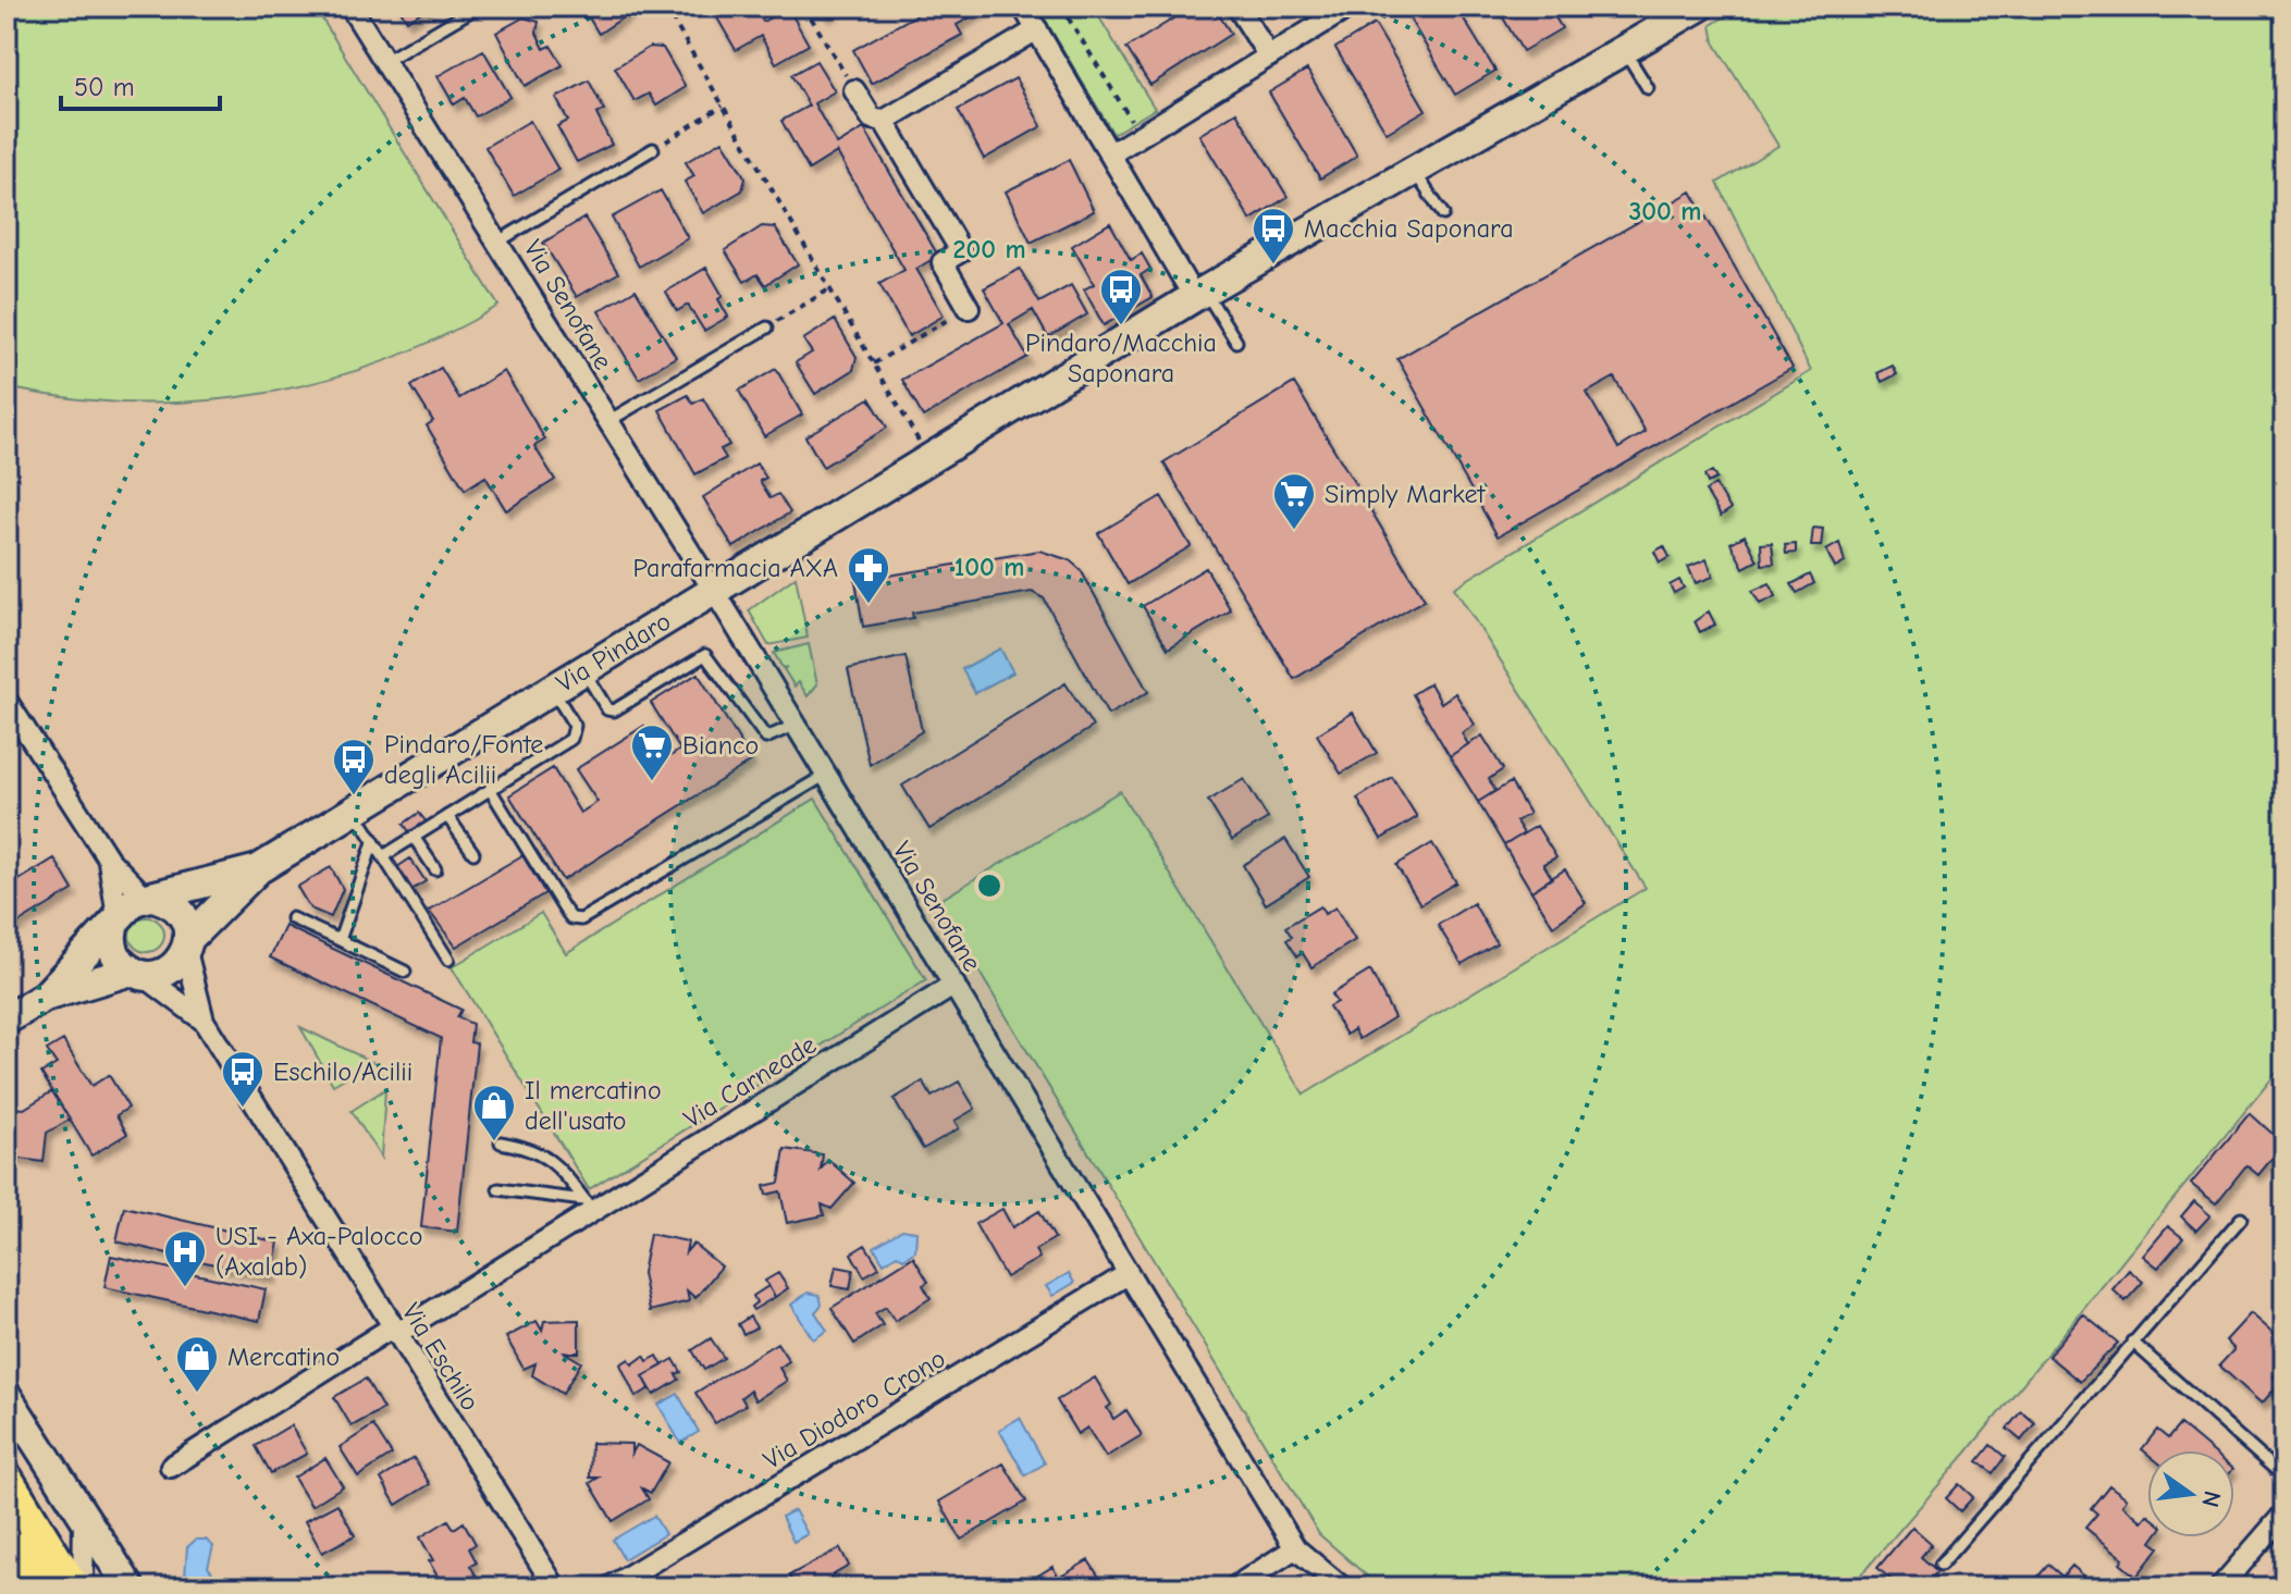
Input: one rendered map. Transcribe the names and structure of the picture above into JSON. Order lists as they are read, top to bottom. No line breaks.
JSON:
{"streets":{"street":["Via Senofane","Via Pindaro","Via Carneade","Via Eschilo","Via Diodoro Crono"]},"crossings":[["Via Senofane","Via Pindaro"],["Via Senofane","Via Carneade"],["Via Senofane","Via Diodoro Crono"],["Via Carneade","Via Eschilo"]],"places":{"bus stop":["Macchia Saponara","Pindaro/Macchia Saponara","Pindaro/Fonte degli Acilii","Eschilo/Acilii"],"supermarket":["Simply Market","Bianco"],"pharmacy":["Parafarmacia AXA"],"shop":["Il mercatino dell'usato","Mercatino"],"hospital":["USI - Axa-Palocco (Axalab)"]},"scale_bar":"50 m","north":"right","rings":["300 m","200 m","100 m"]}
